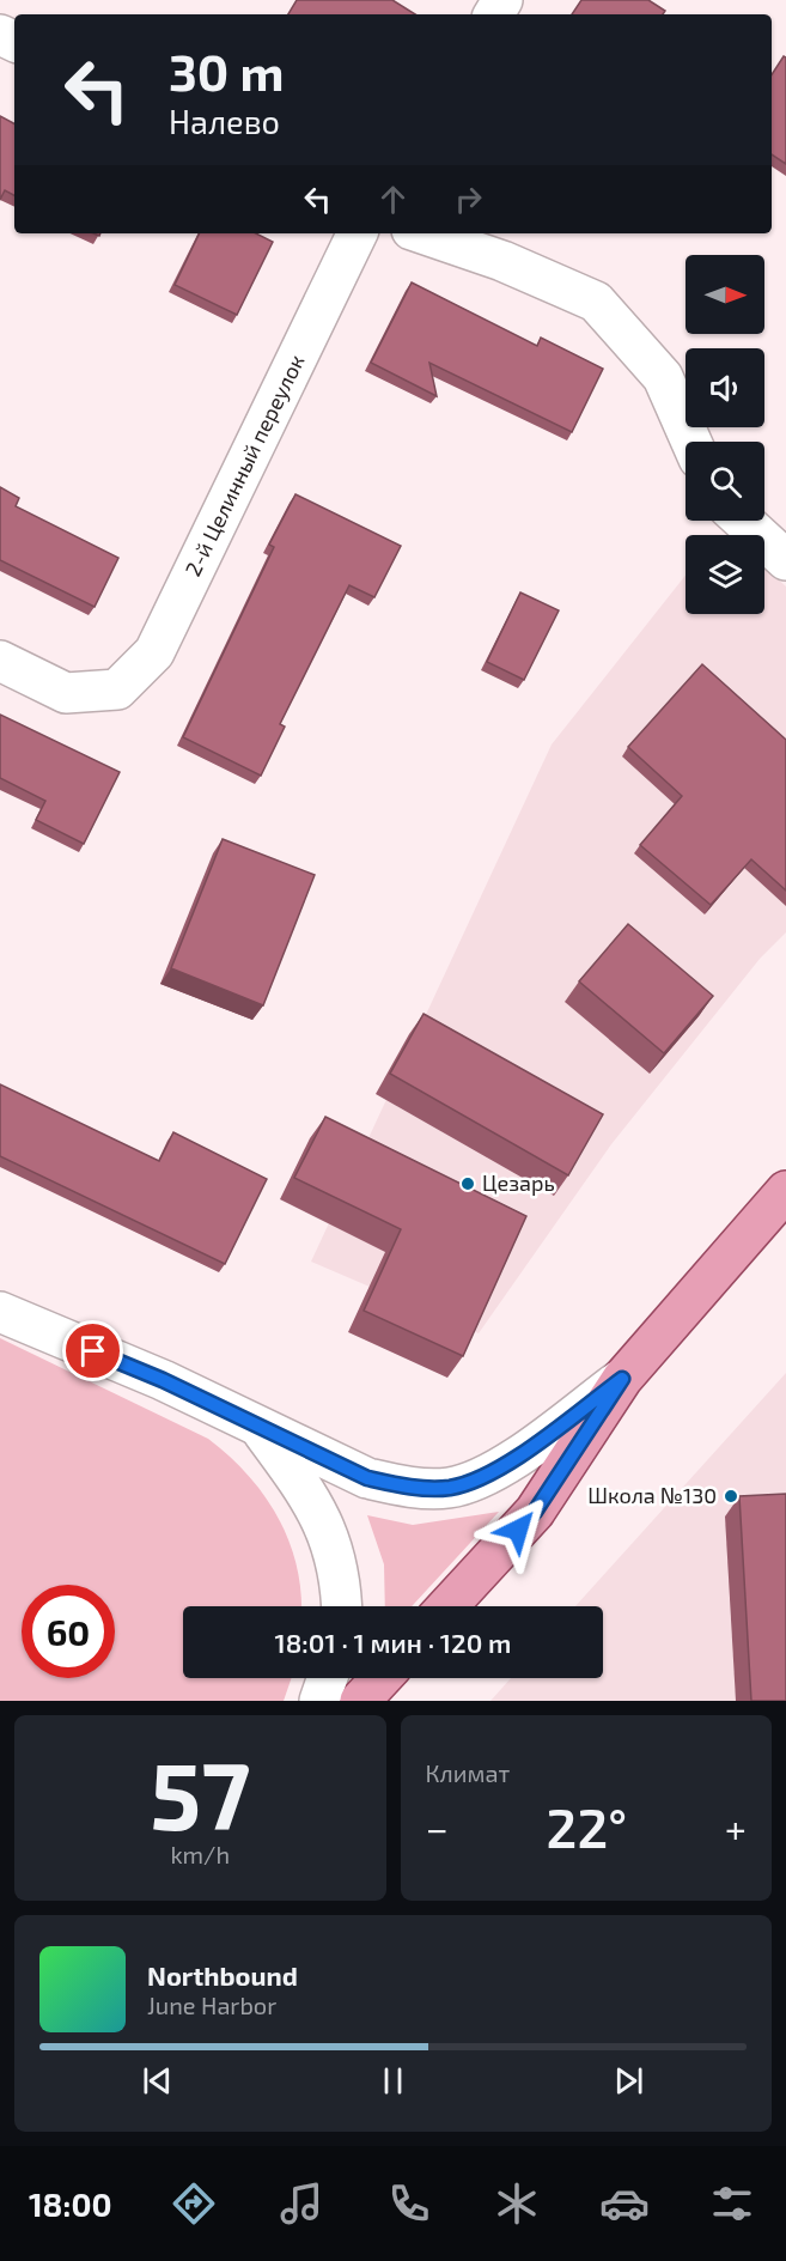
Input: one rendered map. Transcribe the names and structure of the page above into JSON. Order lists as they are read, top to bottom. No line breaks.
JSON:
{"streets":{"street":["2-й Целинный переулок"]},"places":["Цезарь","Школа №130"],"north":"right","page":{"turn":["30 m","Налево"],"limit":"60","trip":"18:01 · 1 мин · 120 m","tile":[["57","km/h"],"Климат"],"heat":["−","22°","+"],"song":["Northbound","June Harbor"],"tabs":"18:00"}}
